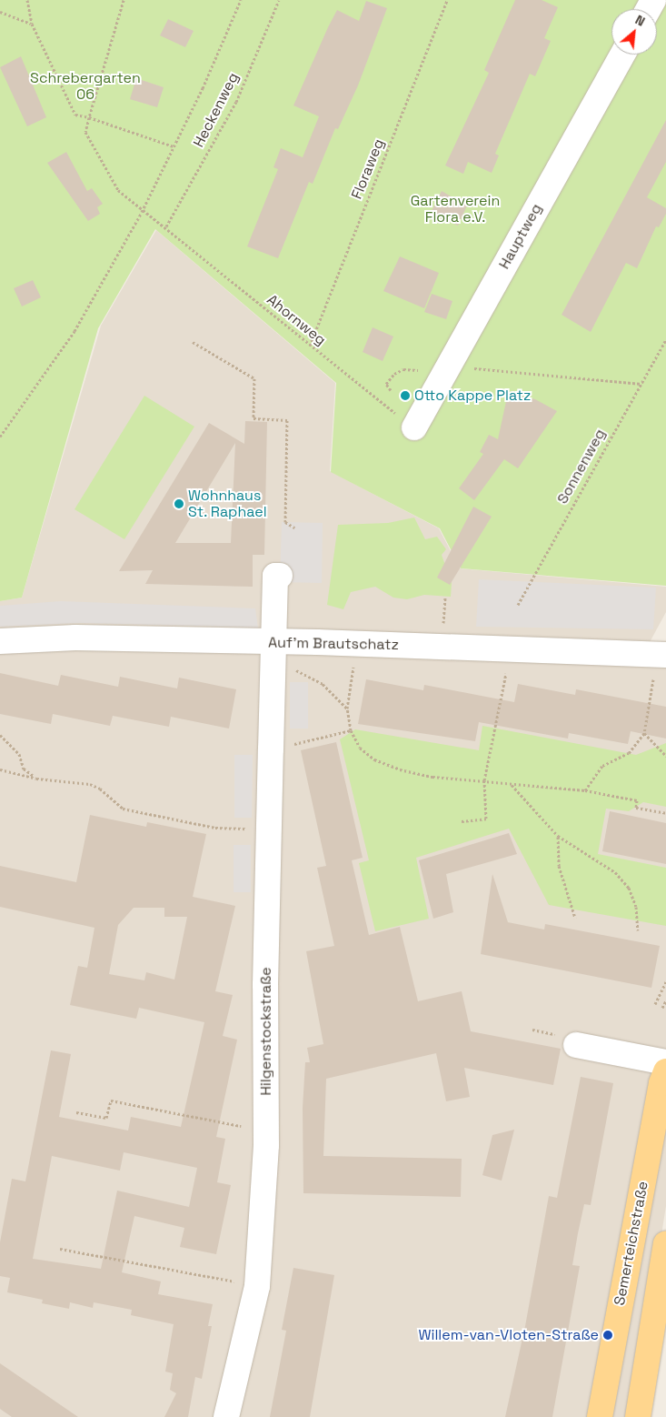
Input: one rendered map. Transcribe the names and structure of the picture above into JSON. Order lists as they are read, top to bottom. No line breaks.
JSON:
{"streets":{"main road":["Semerteichstraße"],"street":["Hauptweg","Auf'm Brautschatz","Hilgenstockstraße"],"path":["Heckenweg","Floraweg","Ahornweg","Sonnenweg"]},"crossings":[["Heckenweg","Ahornweg"],["Floraweg","Ahornweg"],["Hauptweg","Ahornweg"],["Auf'm Brautschatz","Hilgenstockstraße"]],"parks":["Schrebergarten 06","Gartenverein Flora e.V."],"places":["Otto Kappe Platz","Wohnhaus St. Raphael","Willem-van-Vloten-Straße"],"north":"top right"}
